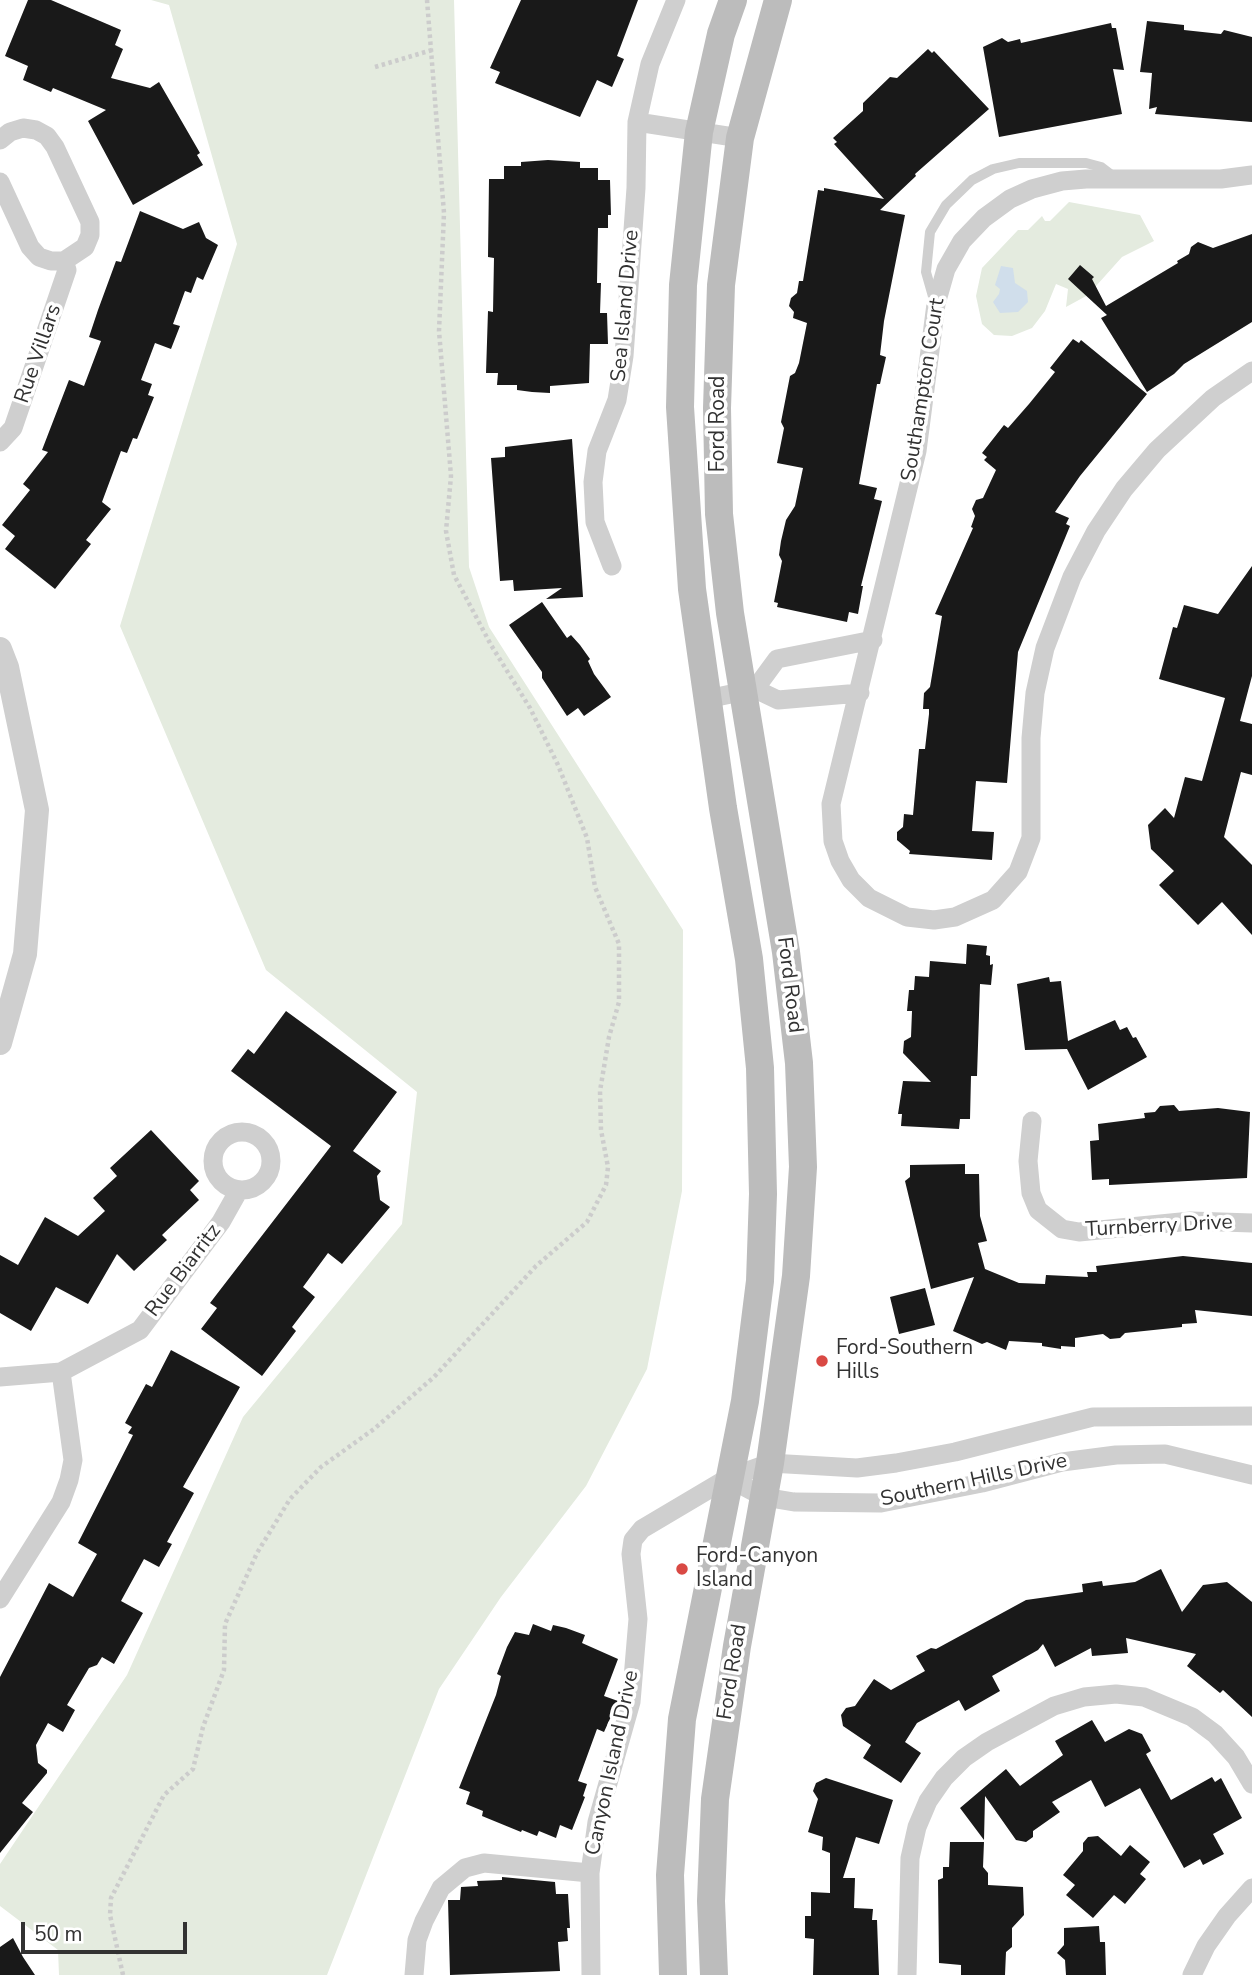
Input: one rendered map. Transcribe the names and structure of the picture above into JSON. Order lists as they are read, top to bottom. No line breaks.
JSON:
{"streets":{"main road":["Ford Road"],"street":["Sea Island Drive","Rue Villars","Southampton Court","Turnberry Drive","Rue Biarritz","Southern Hills Drive","Canyon Island Drive"]},"crossings":[["Ford Road","Southern Hills Drive"],["Ford Road","Canyon Island Drive"],["Southern Hills Drive","Canyon Island Drive"]],"places":["Ford-Southern Hills","Ford-Canyon Island"],"scale_bar":"50 m"}
